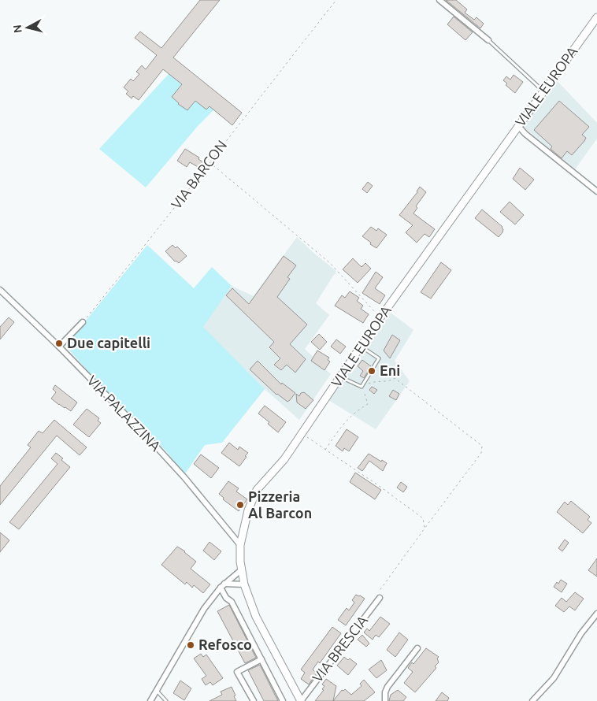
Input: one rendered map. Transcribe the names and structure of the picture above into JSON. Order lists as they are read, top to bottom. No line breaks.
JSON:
{"streets":{"main road":["VIALE EUROPA"],"street":["VIA PALAZZINA","VIA BRESCIA"],"path":["VIA BARCON"]},"crossings":[["VIALE EUROPA","VIA PALAZZINA"],["VIALE EUROPA","VIA BRESCIA"]],"places":["Due capitelli","Eni","Pizzeria Al Barcon","Refosco"],"north":"left"}
